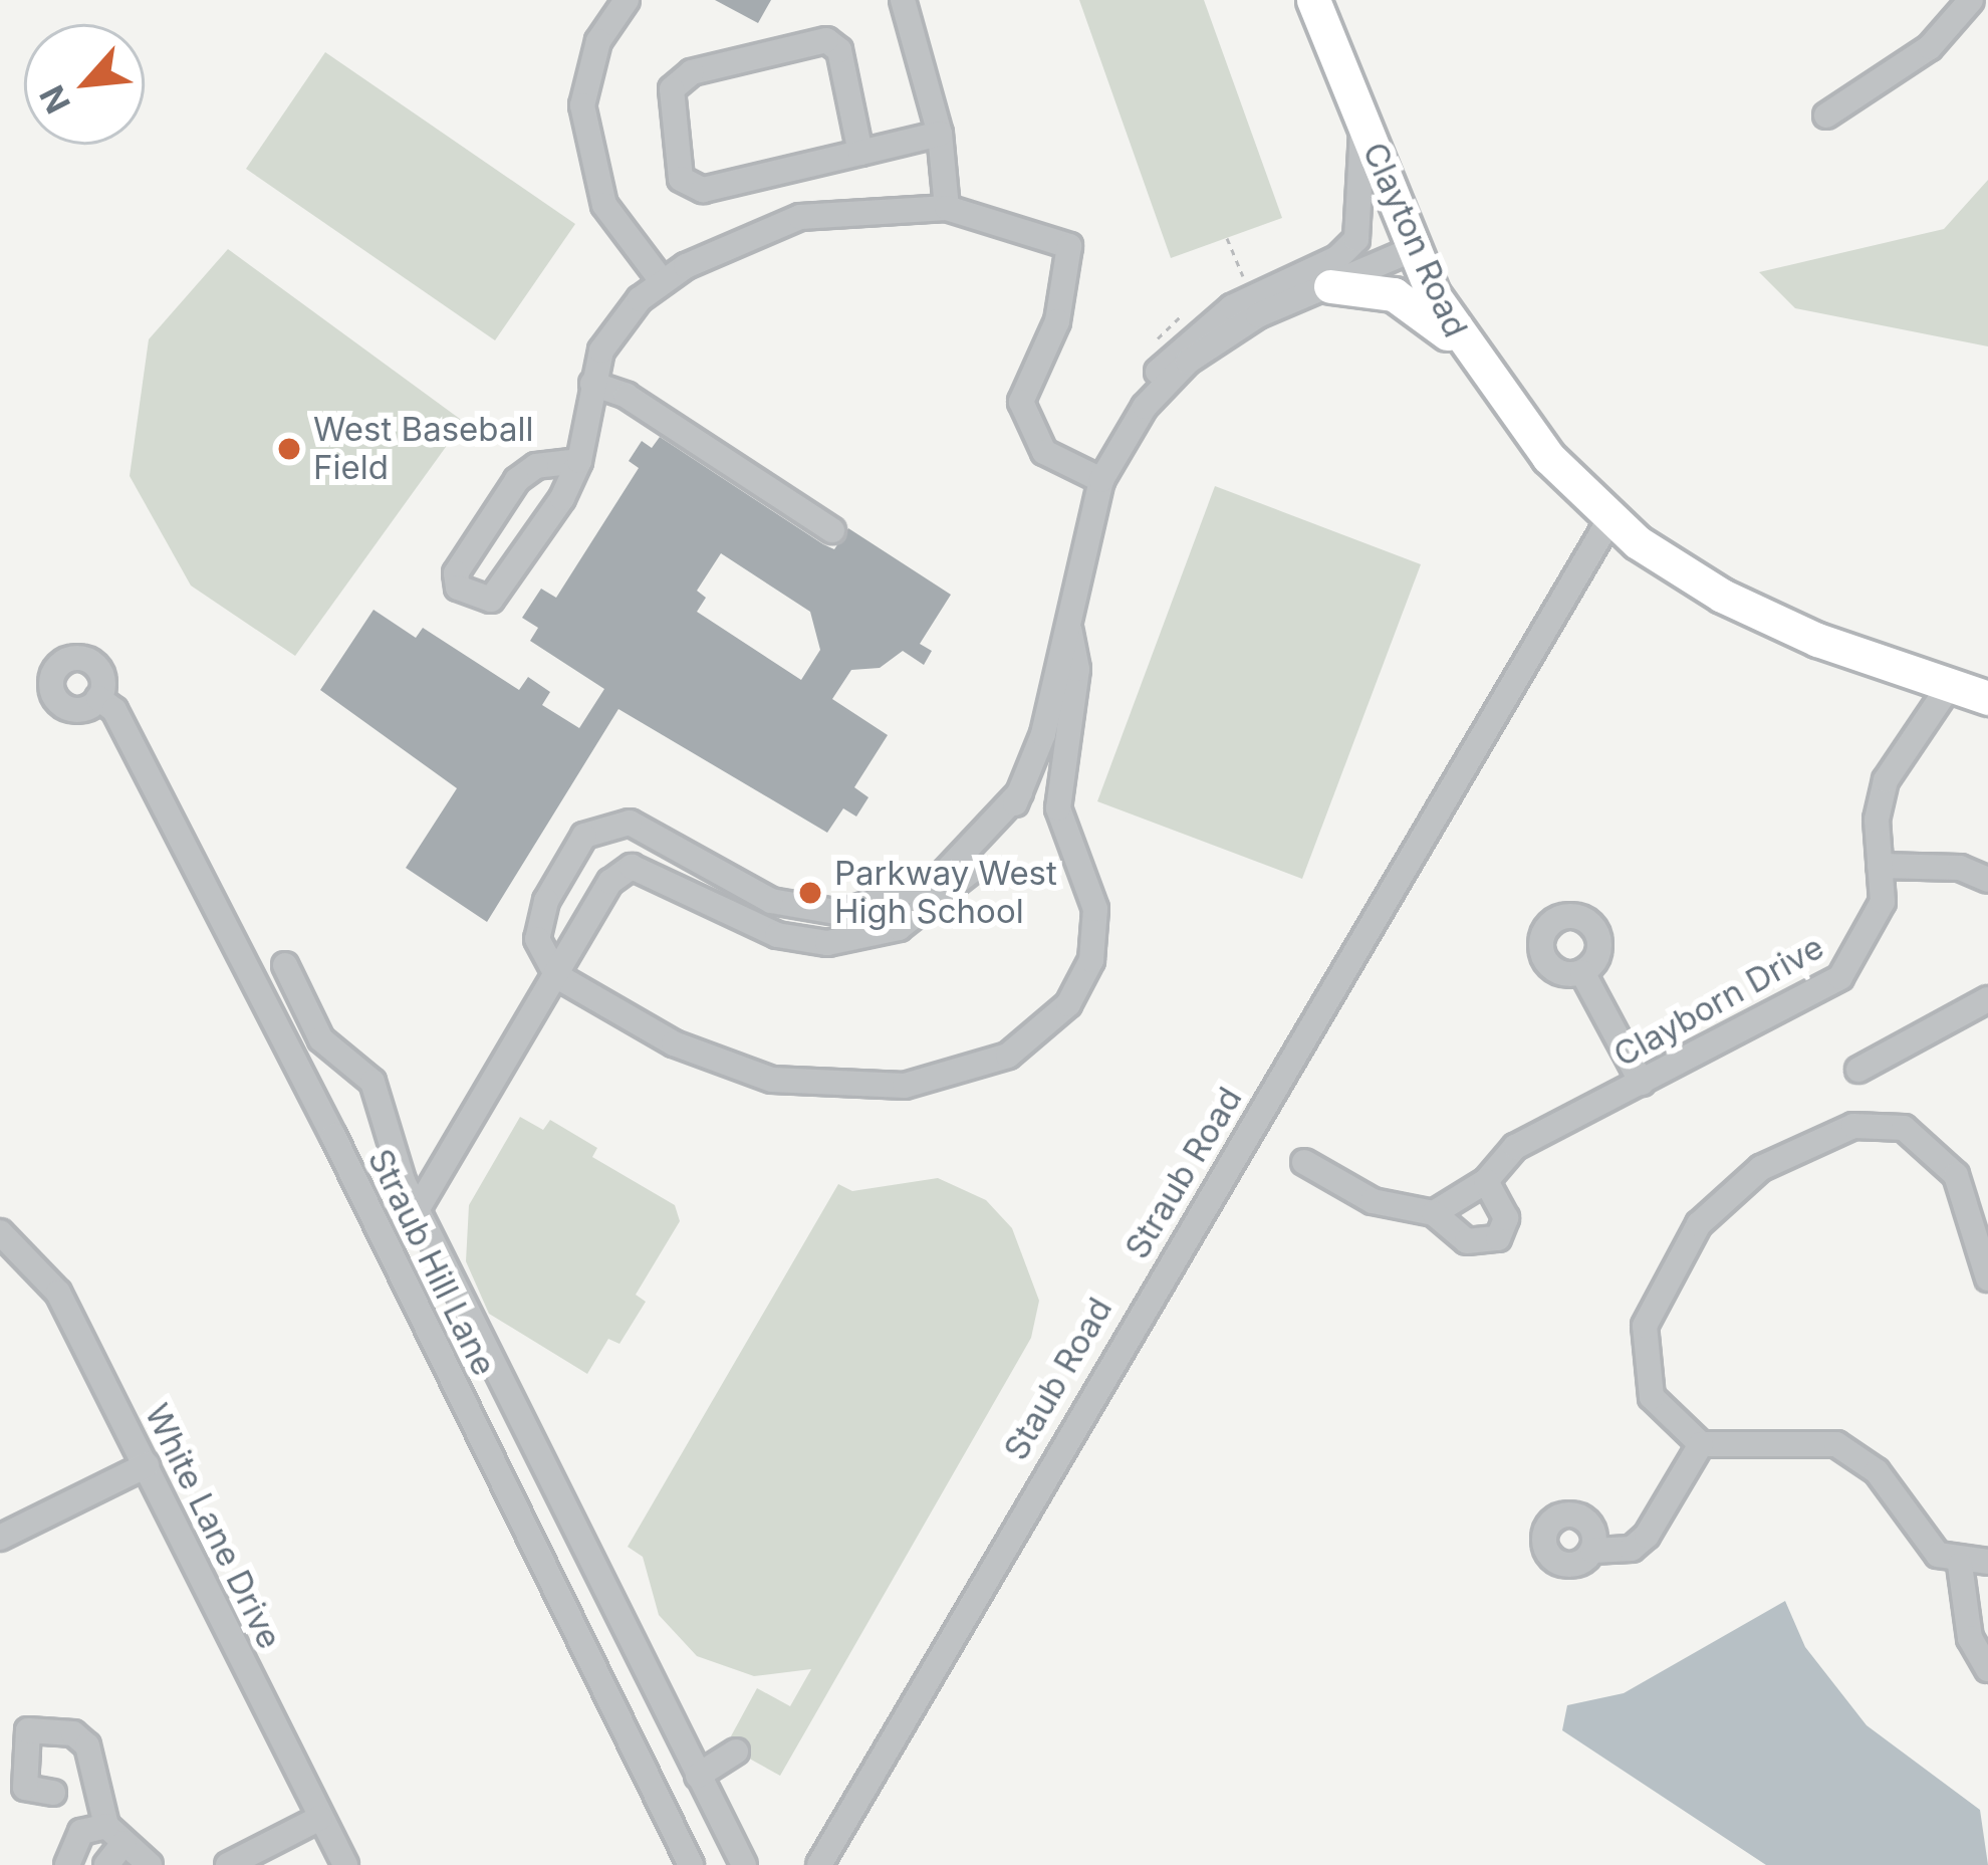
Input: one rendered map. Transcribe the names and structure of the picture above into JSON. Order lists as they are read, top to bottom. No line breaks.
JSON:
{"streets":{"main road":["Clayton Road"],"street":["Clayborn Drive","Straub Road","Straub Hill Lane","Staub Road","White Lane Drive"]},"crossings":[["Clayton Road","Clayborn Drive"],["Clayton Road","Straub Road"],["Straub Road","Staub Road"]],"places":["West Baseball Field","Parkway West High School"],"north":"bottom left"}
